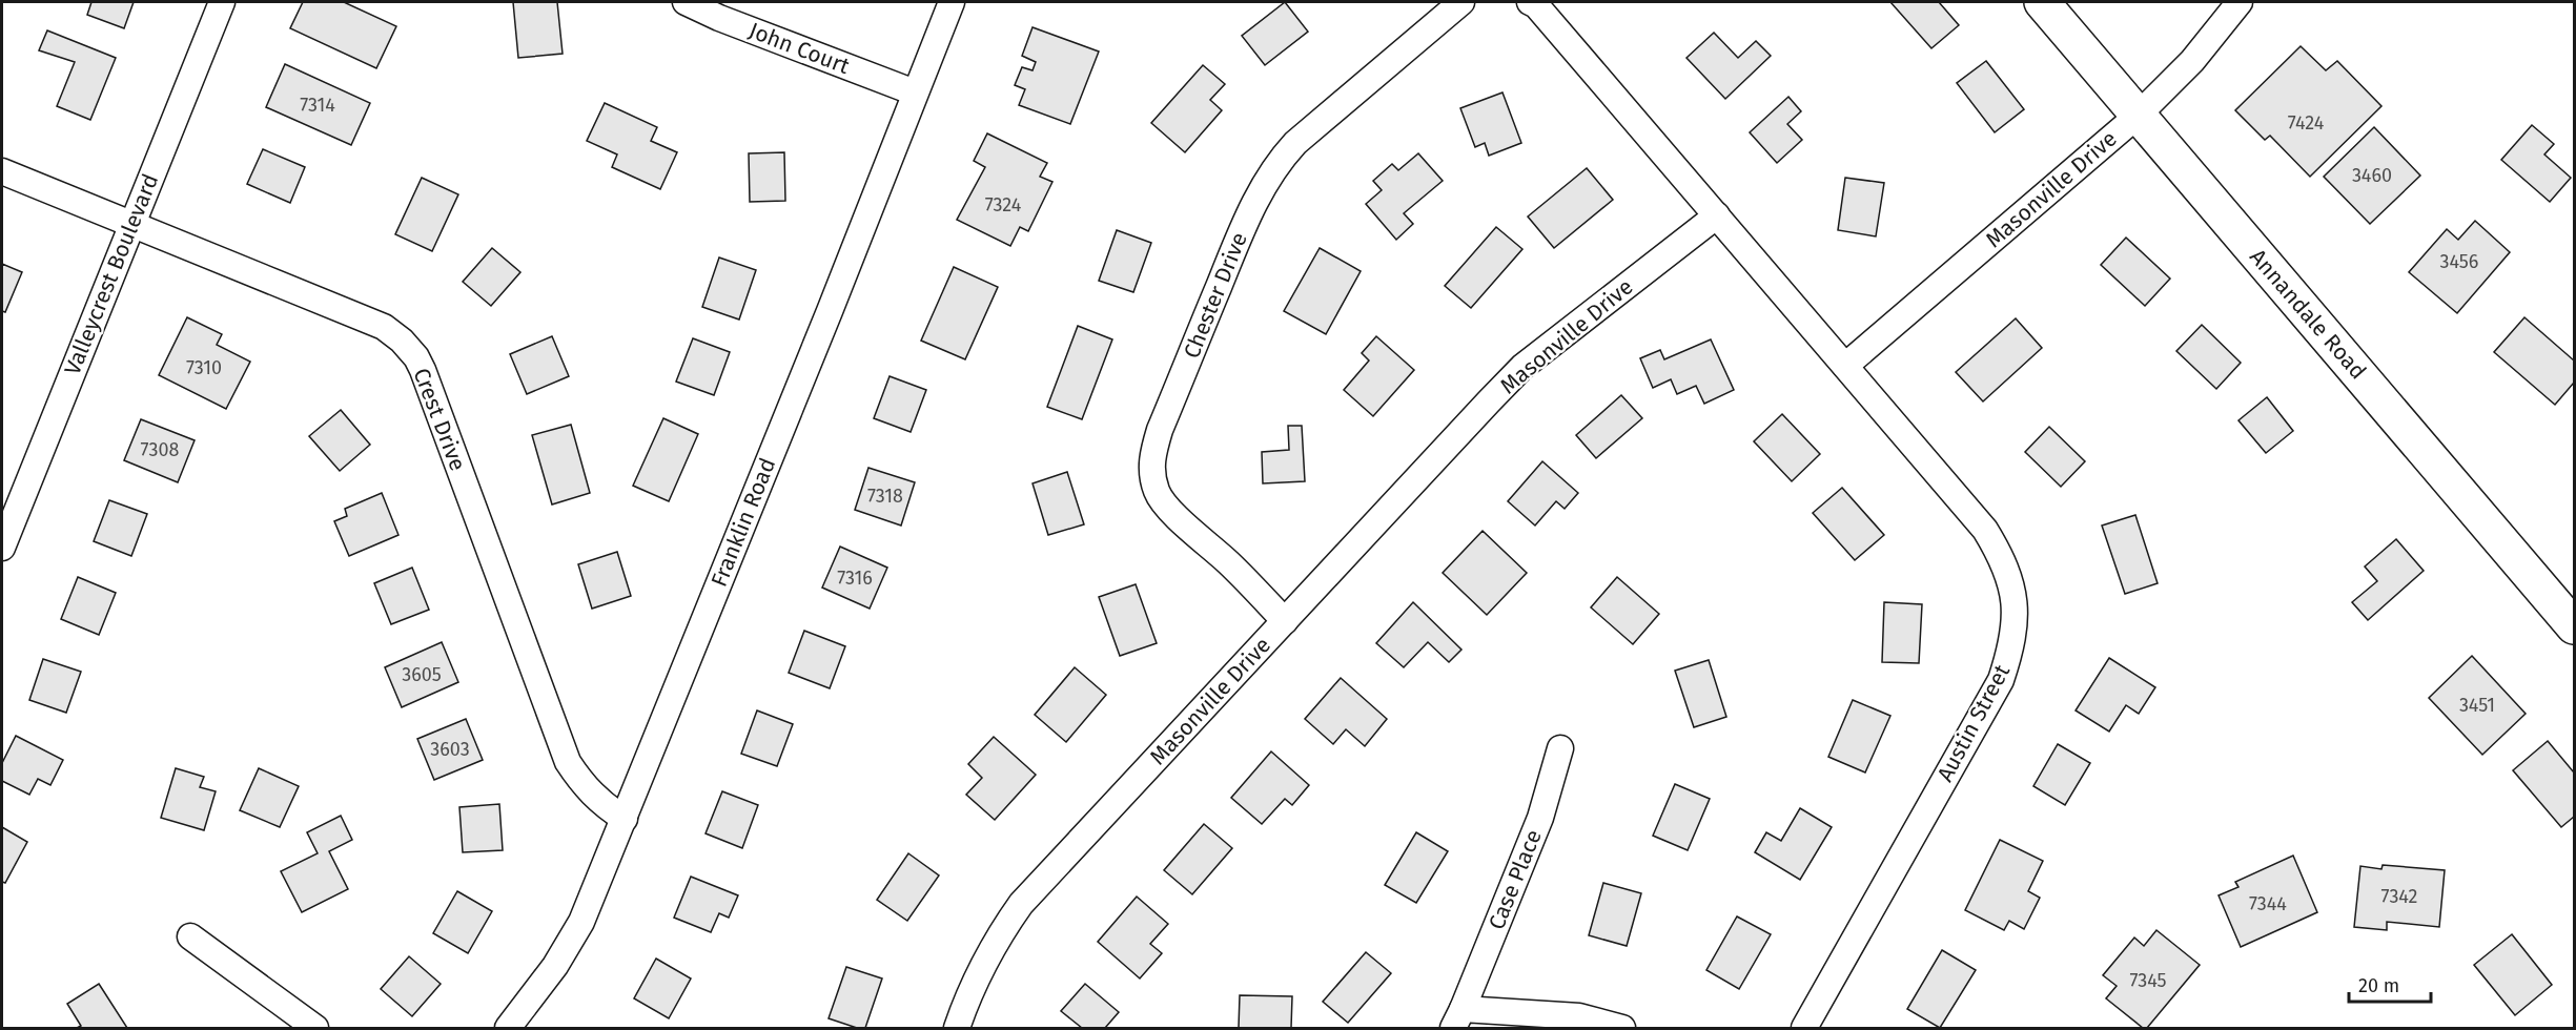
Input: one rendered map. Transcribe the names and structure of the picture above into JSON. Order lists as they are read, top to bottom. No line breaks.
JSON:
{"streets":{"main road":["Annandale Road"],"street":["John Court","Masonville Drive","Valleycrest Boulevard","Chester Drive","Crest Drive","Franklin Road","Austin Street","Case Place"]},"crossings":[["John Court","Franklin Road"],["Masonville Drive","Chester Drive"],["Masonville Drive","Annandale Road"],["Masonville Drive","Austin Street"],["Valleycrest Boulevard","Crest Drive"],["Crest Drive","Franklin Road"]],"house_numbers":["7314","7424","3460","7324","3456","7310","7308","7318","7316","3605","3451","3603","7342","7344","7345"],"scale_bar":"20 m"}
